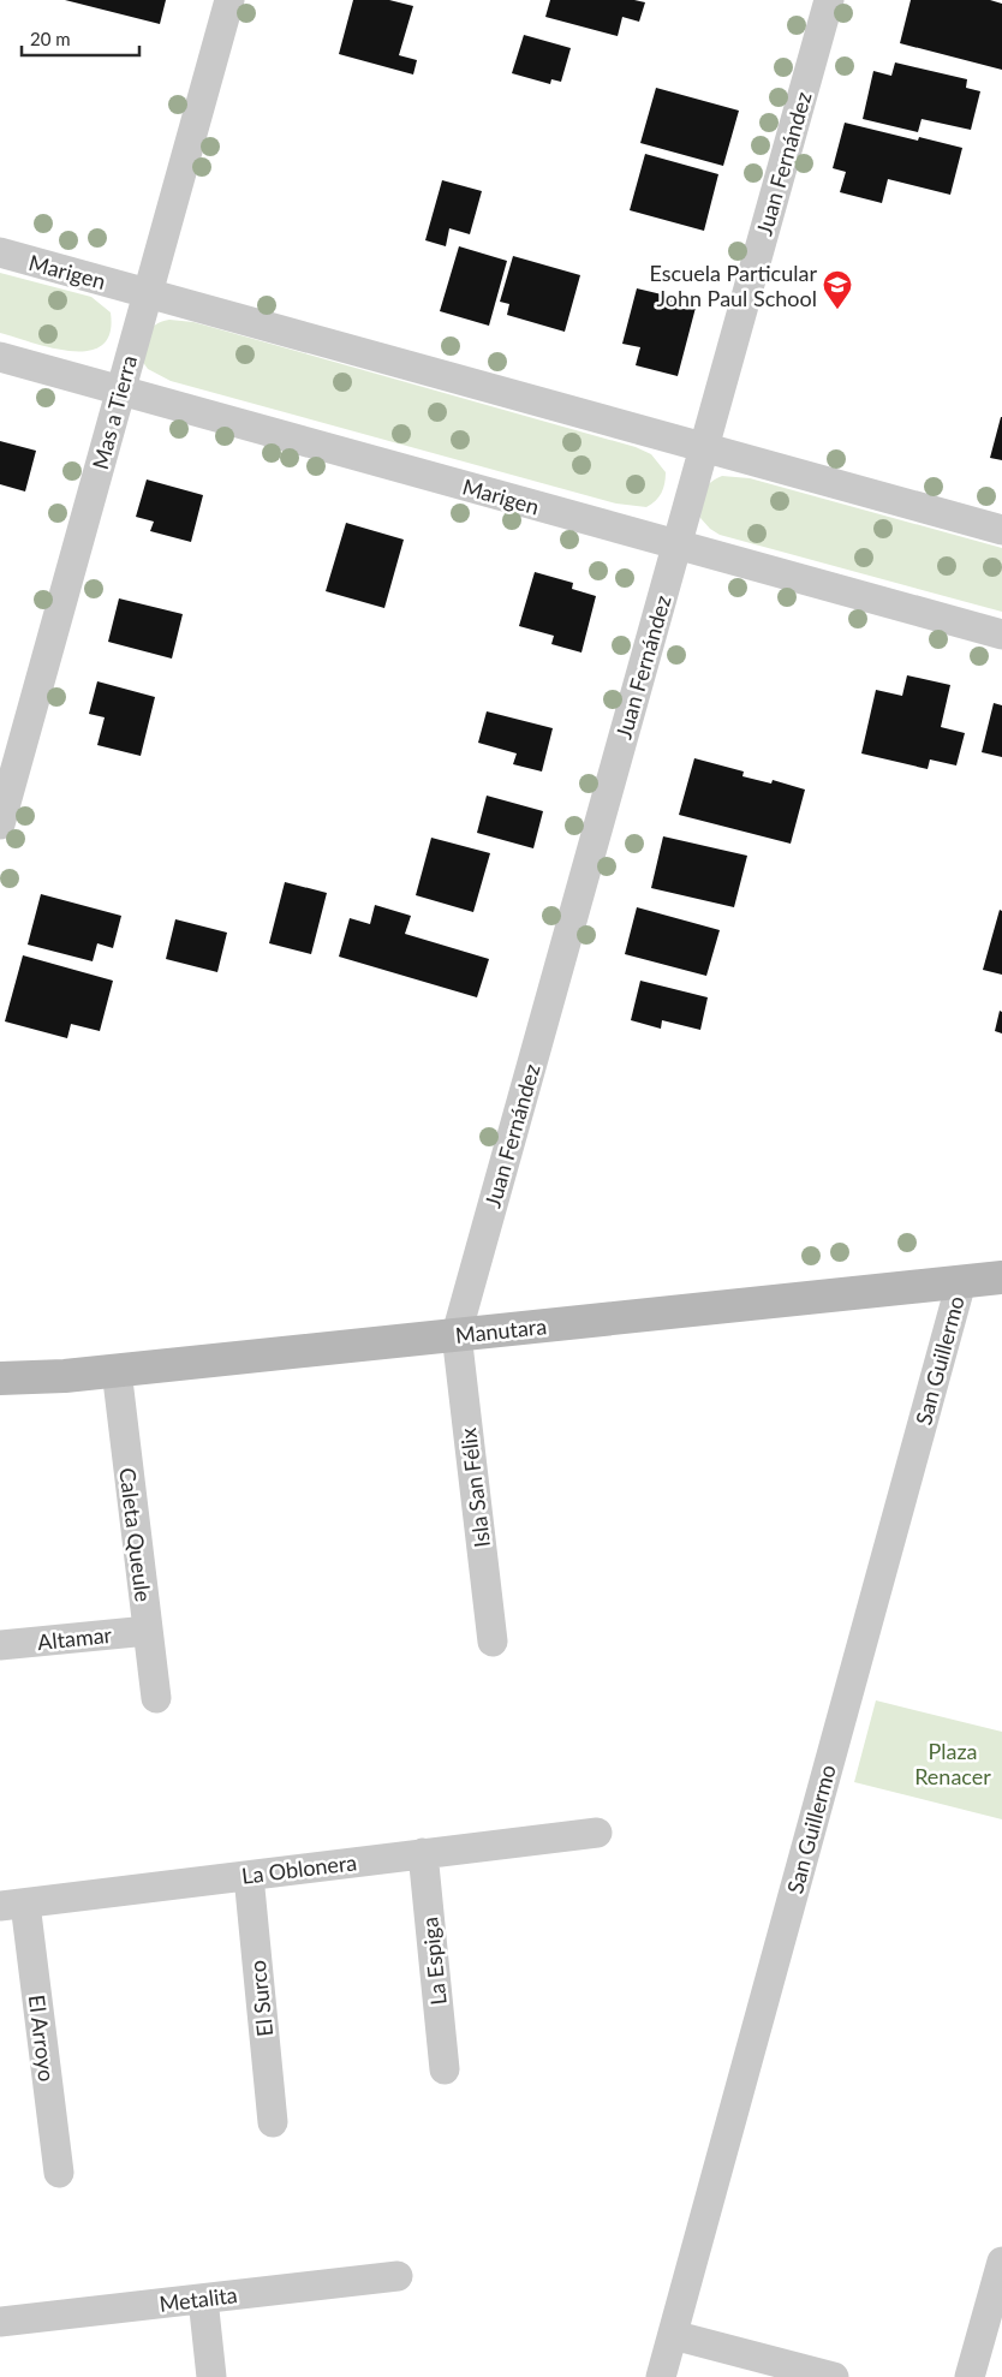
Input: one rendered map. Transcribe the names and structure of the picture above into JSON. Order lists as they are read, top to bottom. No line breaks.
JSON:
{"streets":{"main road":["Manutara"],"street":["Juan Fernández","Marigen","Mas a Tierra","San Guillermo","Isla San Félix","Caleta Queule","Altamar","La Oblonera","La Espiga","El Surco","El Arroyo","Metalita"]},"crossings":[["Juan Fernández","Marigen"],["Juan Fernández","Manutara"],["Juan Fernández","Isla San Félix"],["Marigen","Mas a Tierra"],["Manutara","San Guillermo"],["Manutara","Isla San Félix"],["Manutara","Caleta Queule"],["Caleta Queule","Altamar"],["La Oblonera","La Espiga"],["La Oblonera","El Surco"],["La Oblonera","El Arroyo"]],"parks":["Plaza Renacer"],"places":{"school or university":["Escuela Particular John Paul School"]},"scale_bar":"20 m"}
